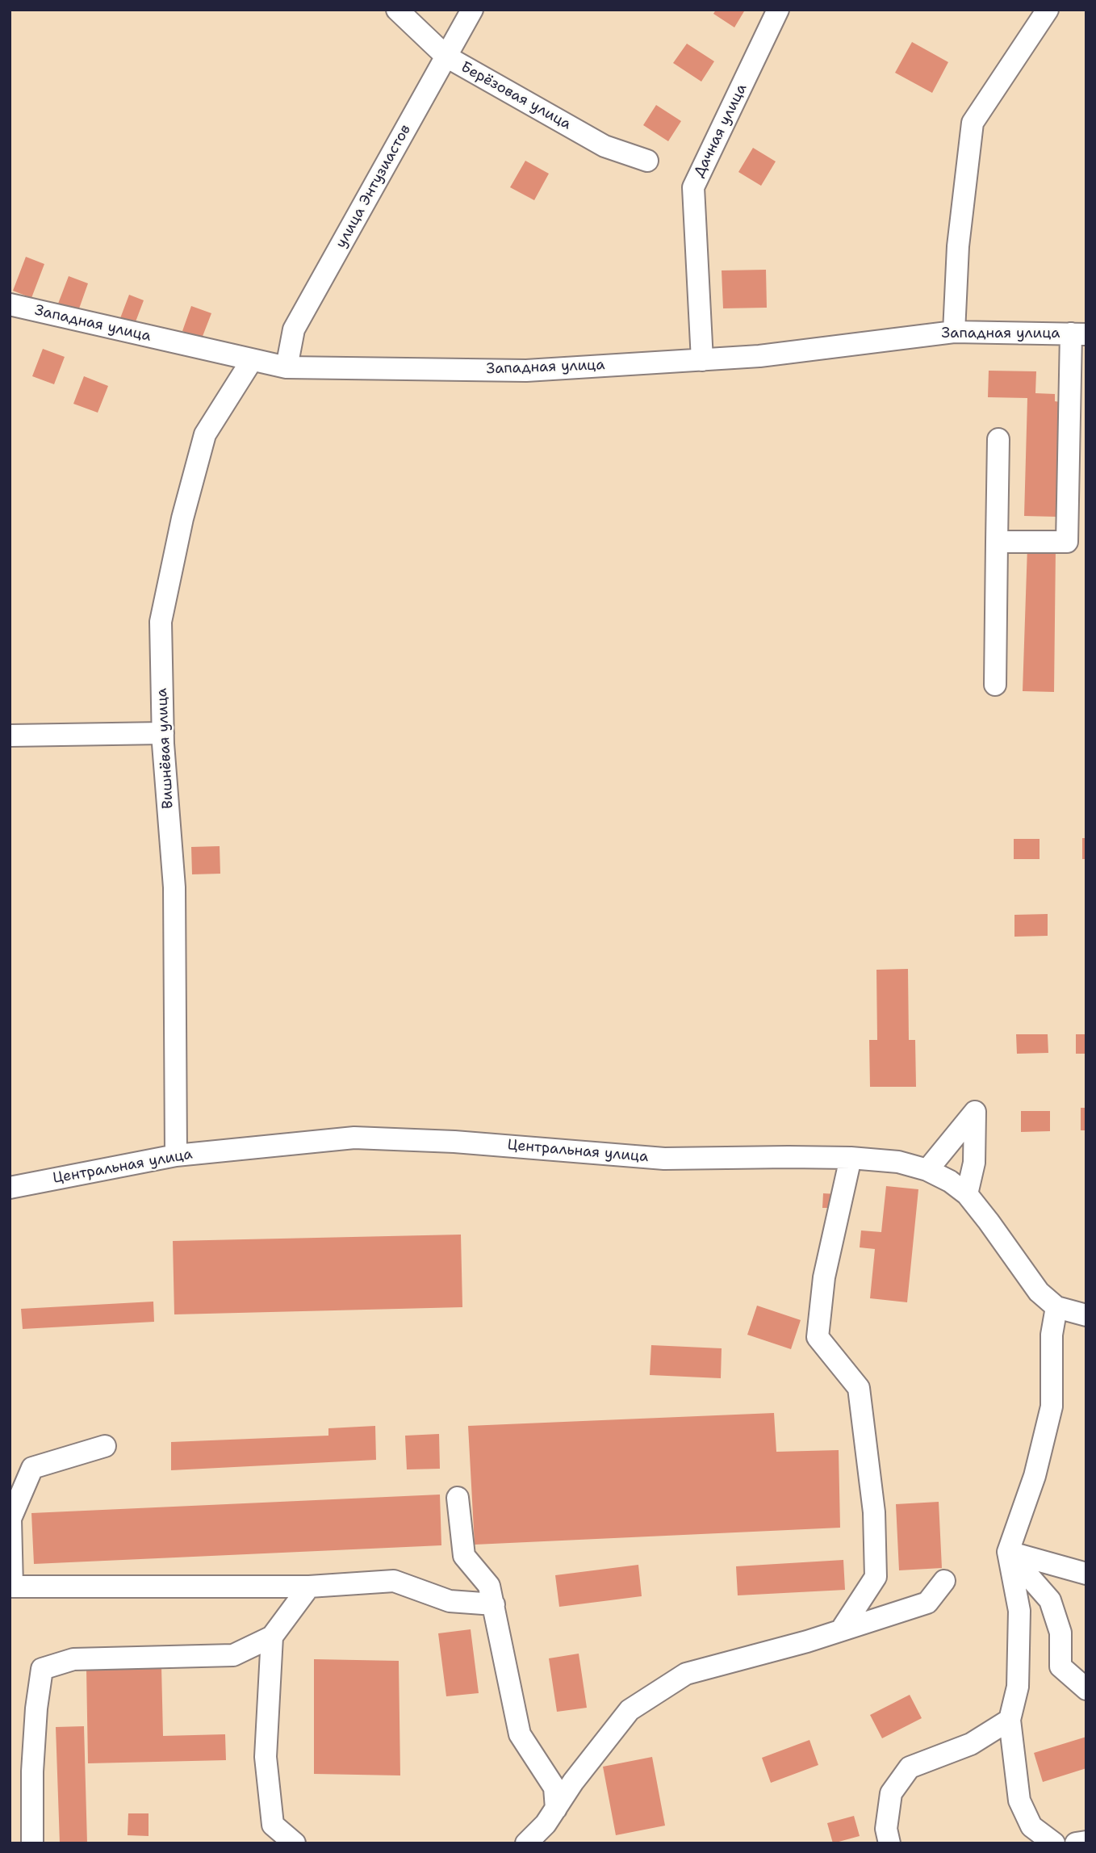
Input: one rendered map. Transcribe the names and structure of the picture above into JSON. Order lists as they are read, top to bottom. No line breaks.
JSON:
{"streets":{"street":["Берёзовая улица","Дачная улица","улица Энтузиастов","Западная улица","Вишнёвая улица","Центральная улица"]},"crossings":[["Берёзовая улица","улица Энтузиастов"],["Дачная улица","Западная улица"],["улица Энтузиастов","Западная улица"],["Западная улица","Вишнёвая улица"],["Вишнёвая улица","Центральная улица"]]}
